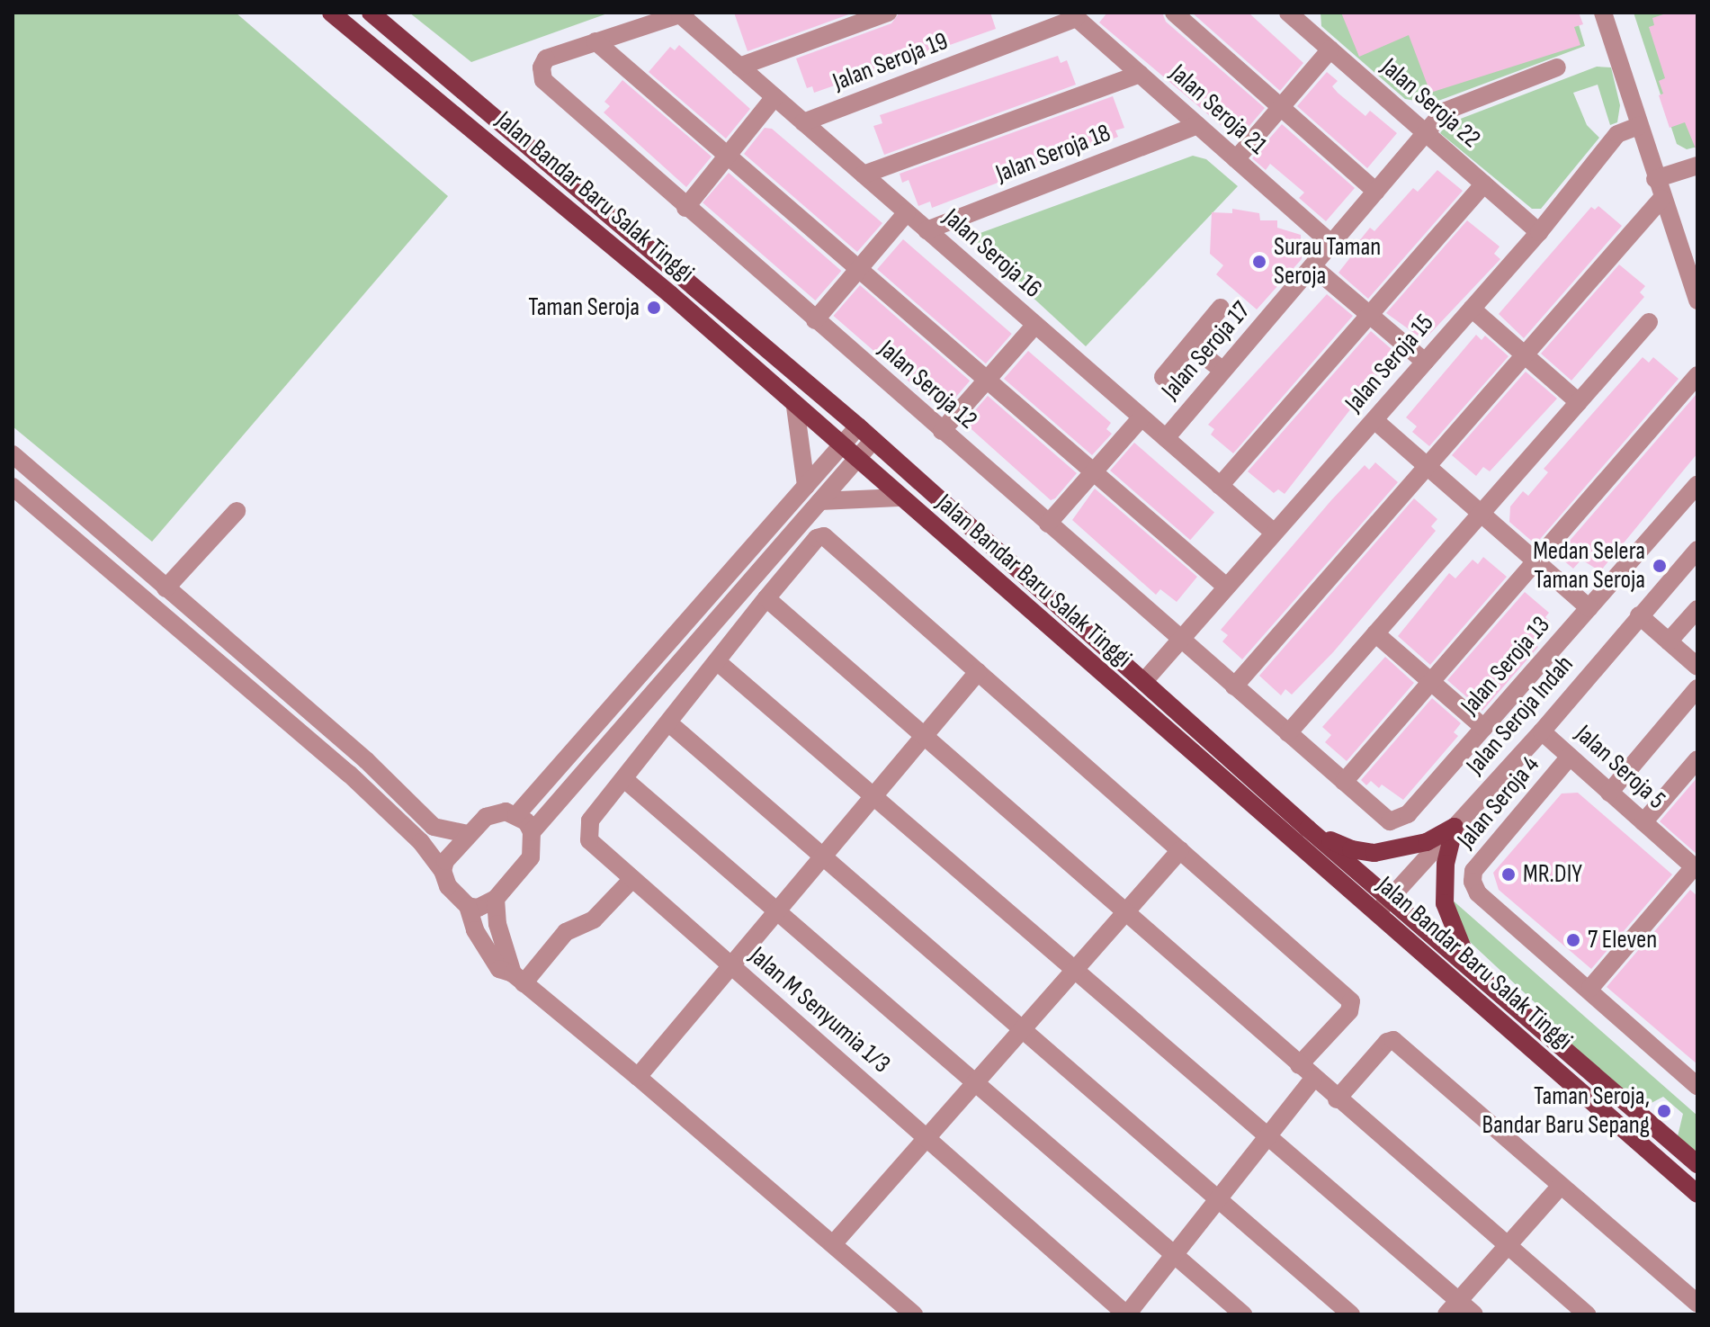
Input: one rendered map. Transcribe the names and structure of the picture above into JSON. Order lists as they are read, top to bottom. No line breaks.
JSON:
{"streets":{"main road":["Jalan Bandar Baru Salak Tinggi"],"street":["Jalan Seroja 19","Jalan Seroja 22","Jalan Seroja 21","Jalan Seroja 18","Jalan Seroja 16","Jalan Seroja 17","Jalan Seroja 15","Jalan Seroja 12","Jalan Seroja 13","Jalan Seroja Indah","Jalan Seroja 5","Jalan Seroja 4","Jalan M Senyumia 1/3"]},"crossings":[["Jalan Seroja 19","Jalan Seroja 21"],["Jalan Seroja 19","Jalan Seroja 16"],["Jalan Seroja 22","Jalan Seroja 17"],["Jalan Seroja 22","Jalan Seroja 15"],["Jalan Seroja 21","Jalan Seroja 18"],["Jalan Seroja 21","Jalan Seroja 17"],["Jalan Seroja 18","Jalan Seroja 16"],["Jalan Bandar Baru Salak Tinggi","Jalan Seroja 15"],["Jalan Bandar Baru Salak Tinggi","Jalan Seroja Indah"],["Jalan Seroja 16","Jalan Seroja 17"],["Jalan Seroja 16","Jalan Seroja 15"],["Jalan Seroja 16","Jalan Seroja 12"],["Jalan Seroja 15","Jalan Seroja 12"],["Jalan Seroja 12","Jalan Seroja 13"],["Jalan Seroja Indah","Jalan Seroja 5"],["Jalan Seroja 5","Jalan Seroja 4"]],"places":["Surau Taman Seroja","Taman Seroja","Medan Selera Taman Seroja","MR.DIY","7 Eleven","Taman Seroja, Bandar Baru Sepang"]}
